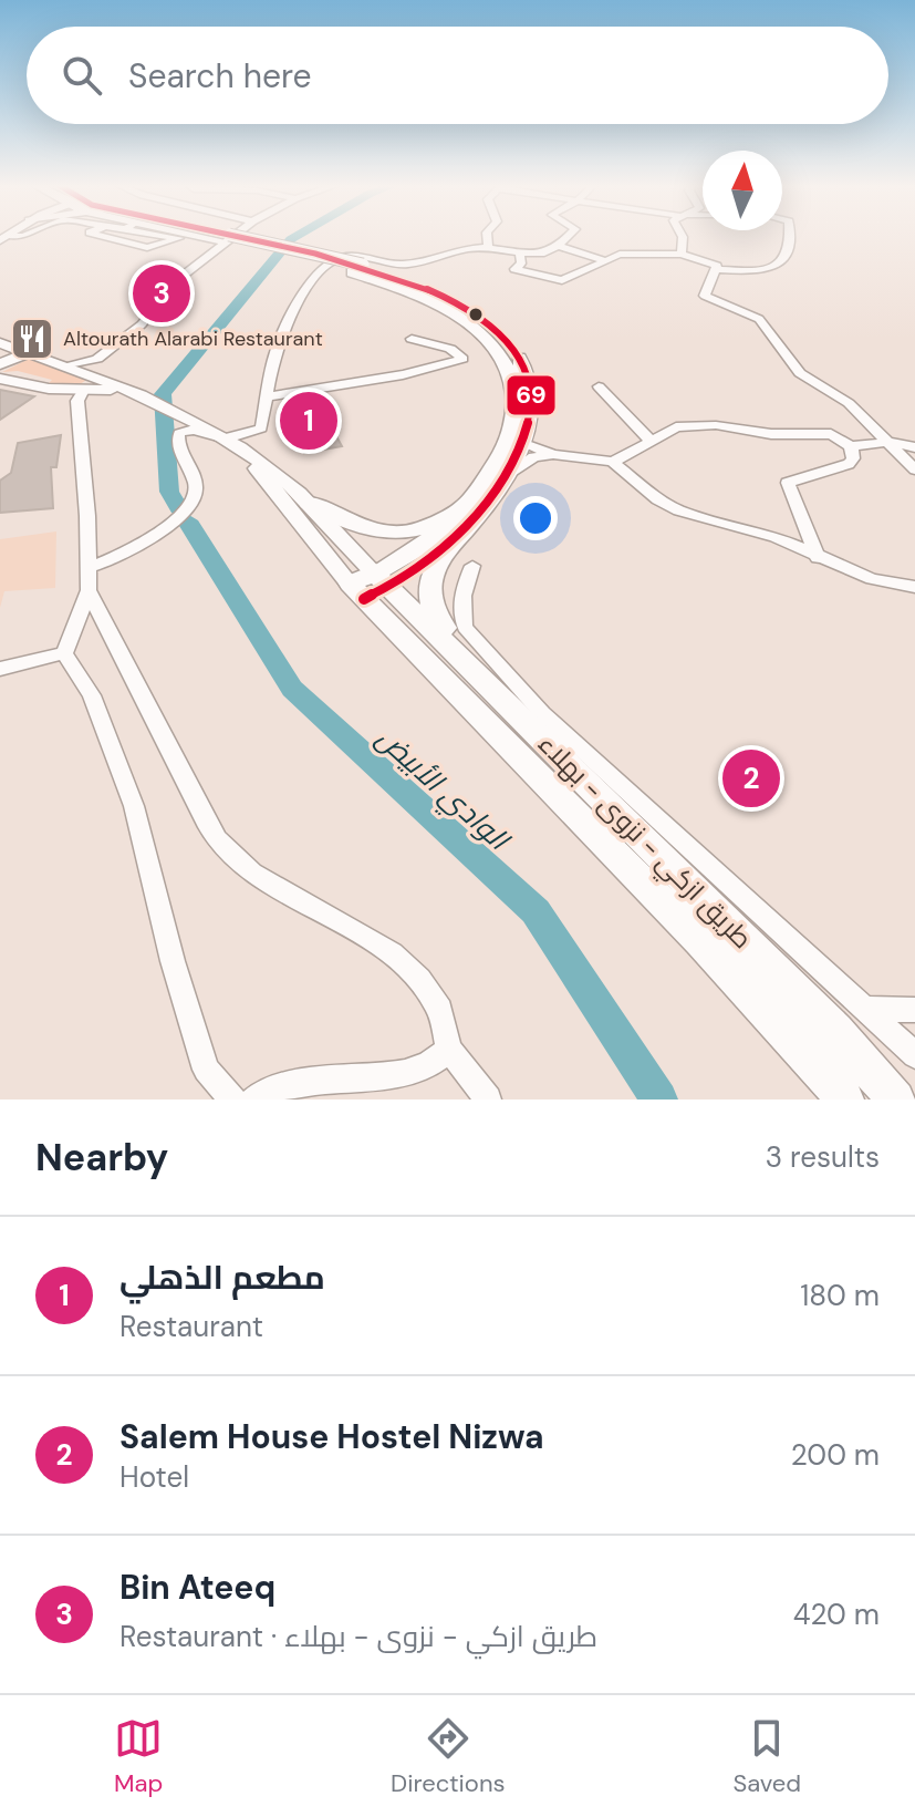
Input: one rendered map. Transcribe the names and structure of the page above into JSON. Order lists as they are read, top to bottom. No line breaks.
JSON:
{"streets":{"main road":["طريق ازكي - نزوى - بهلاء"]},"water":["الوادي الأبيض"],"places":{"restaurant":["Altourath Alarabi Restaurant"]},"lines":["transit line 69"],"north":"top","page":{"search":"Search here","pins":["3","1","2"],"heading":["Nearby","3 results"],"list":[{"mark":"1","name":"مطعم الذهلي","note":"Restaurant","value":"180 m"},{"mark":"2","name":"Salem House Hostel Nizwa","note":"Hotel","value":"200 m"},{"mark":"3","name":"Bin Ateeq","note":"Restaurant · طريق ازكي - نزوى - بهلاء","value":"420 m"}],"nav":["Map","Directions","Saved"]}}
